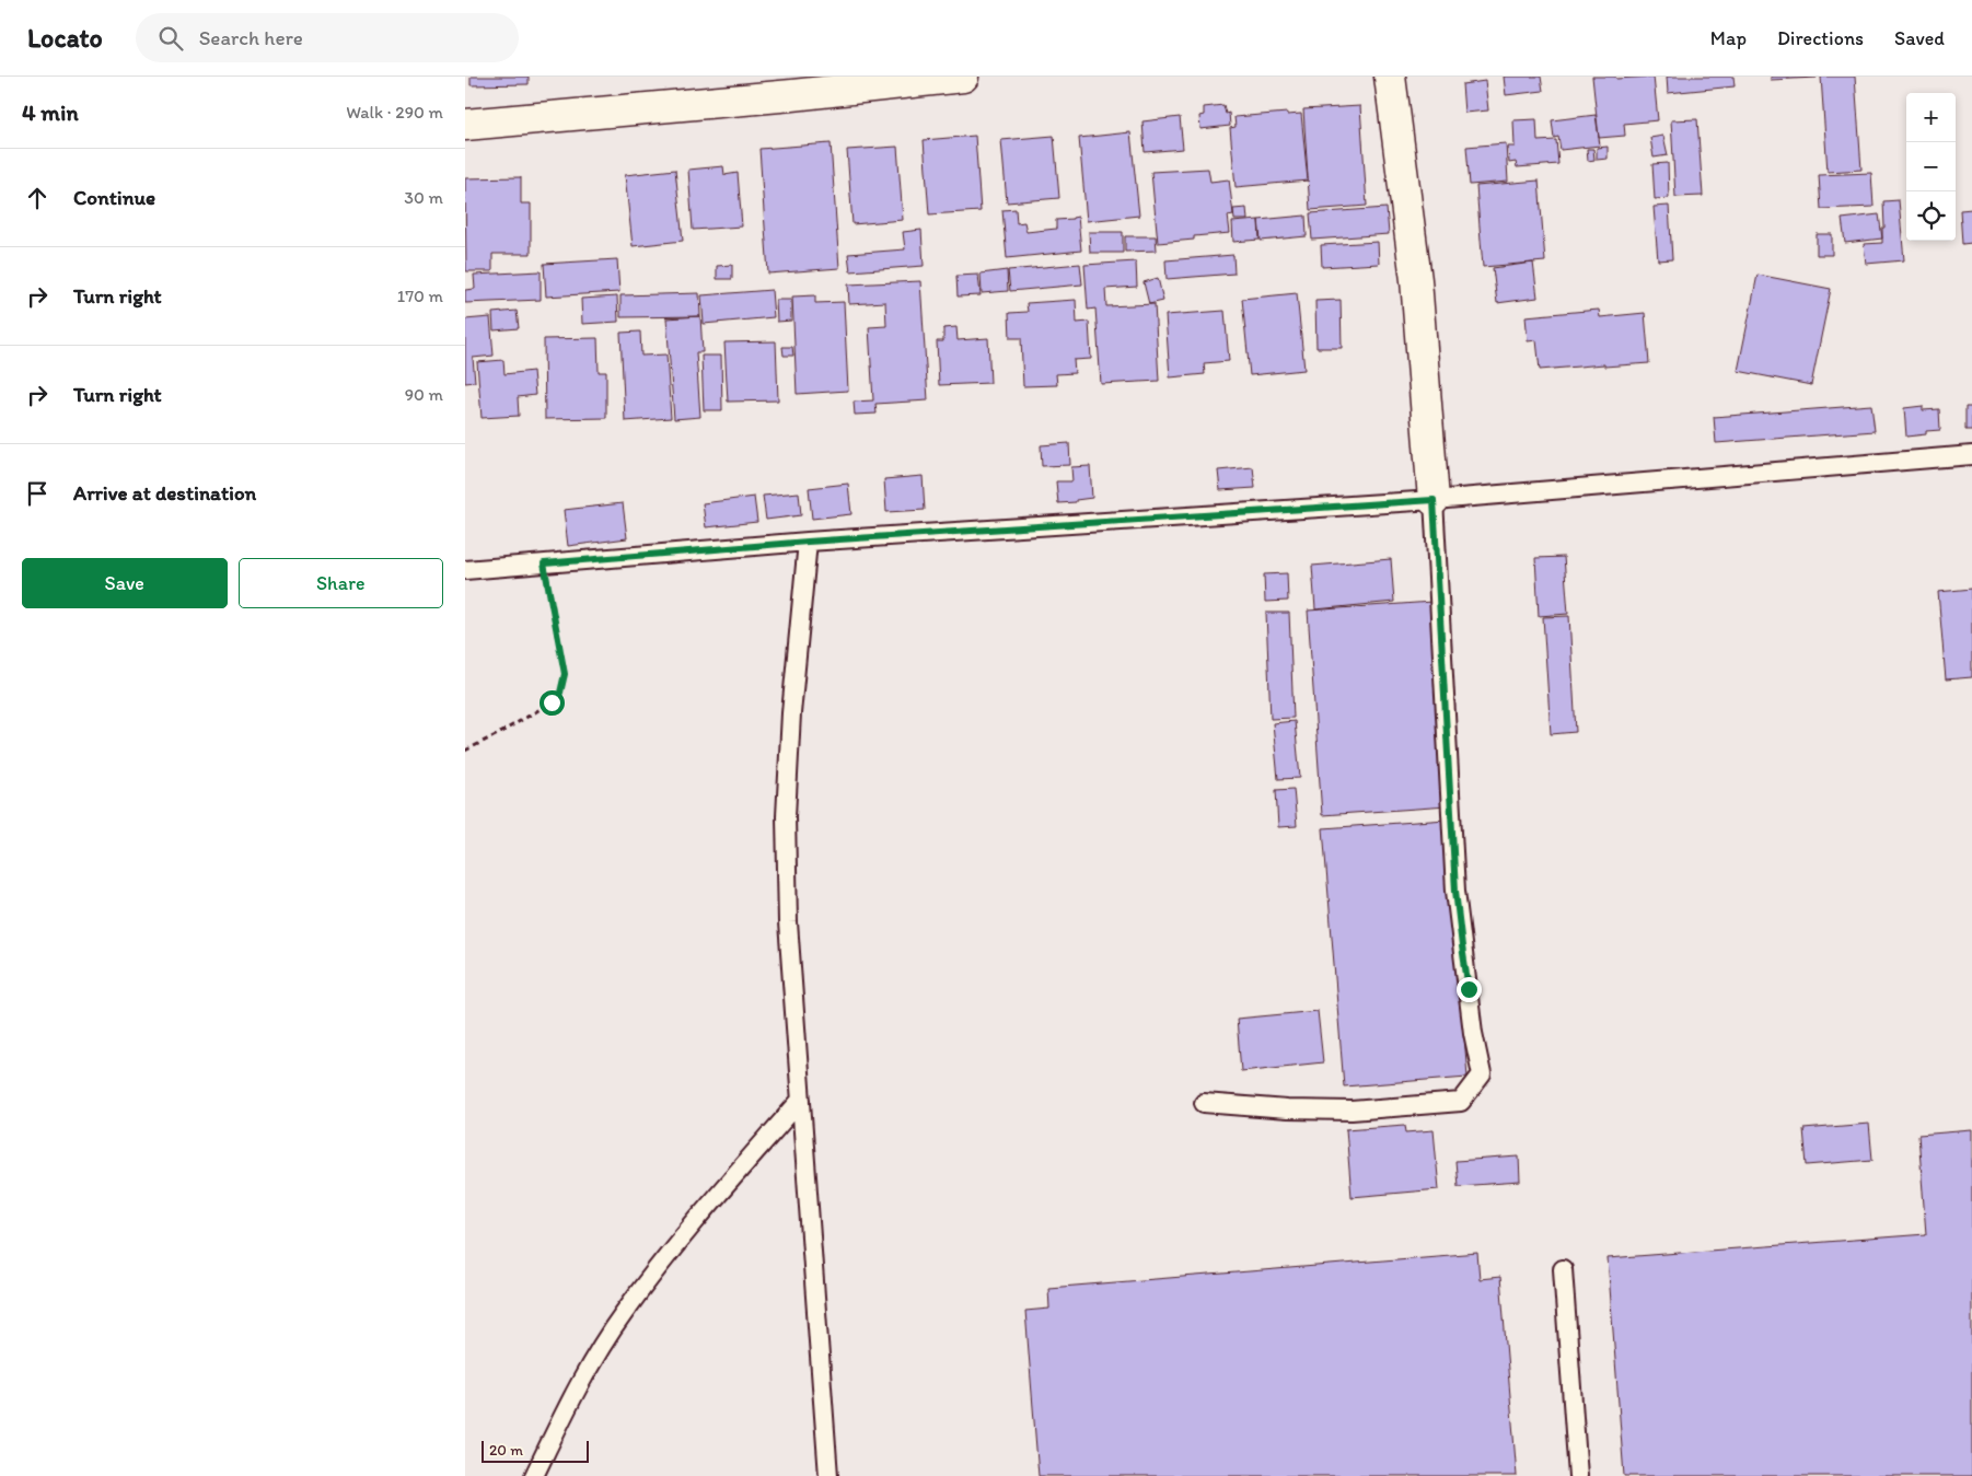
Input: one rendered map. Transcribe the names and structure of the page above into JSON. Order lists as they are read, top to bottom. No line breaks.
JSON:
{"scale_bar":"20 m","page":{"header":"Locato","search":"Search here","nav":["Map","Directions","Saved"],"heading":["4 min","Walk · 290 m"],"map_buttons":["+","−"],"list":[["Continue","30 m"],["Turn right","170 m"],["Turn right","90 m"],"Arrive at destination"],"buttons":["Save","Share"],"scale":"20 m"}}
